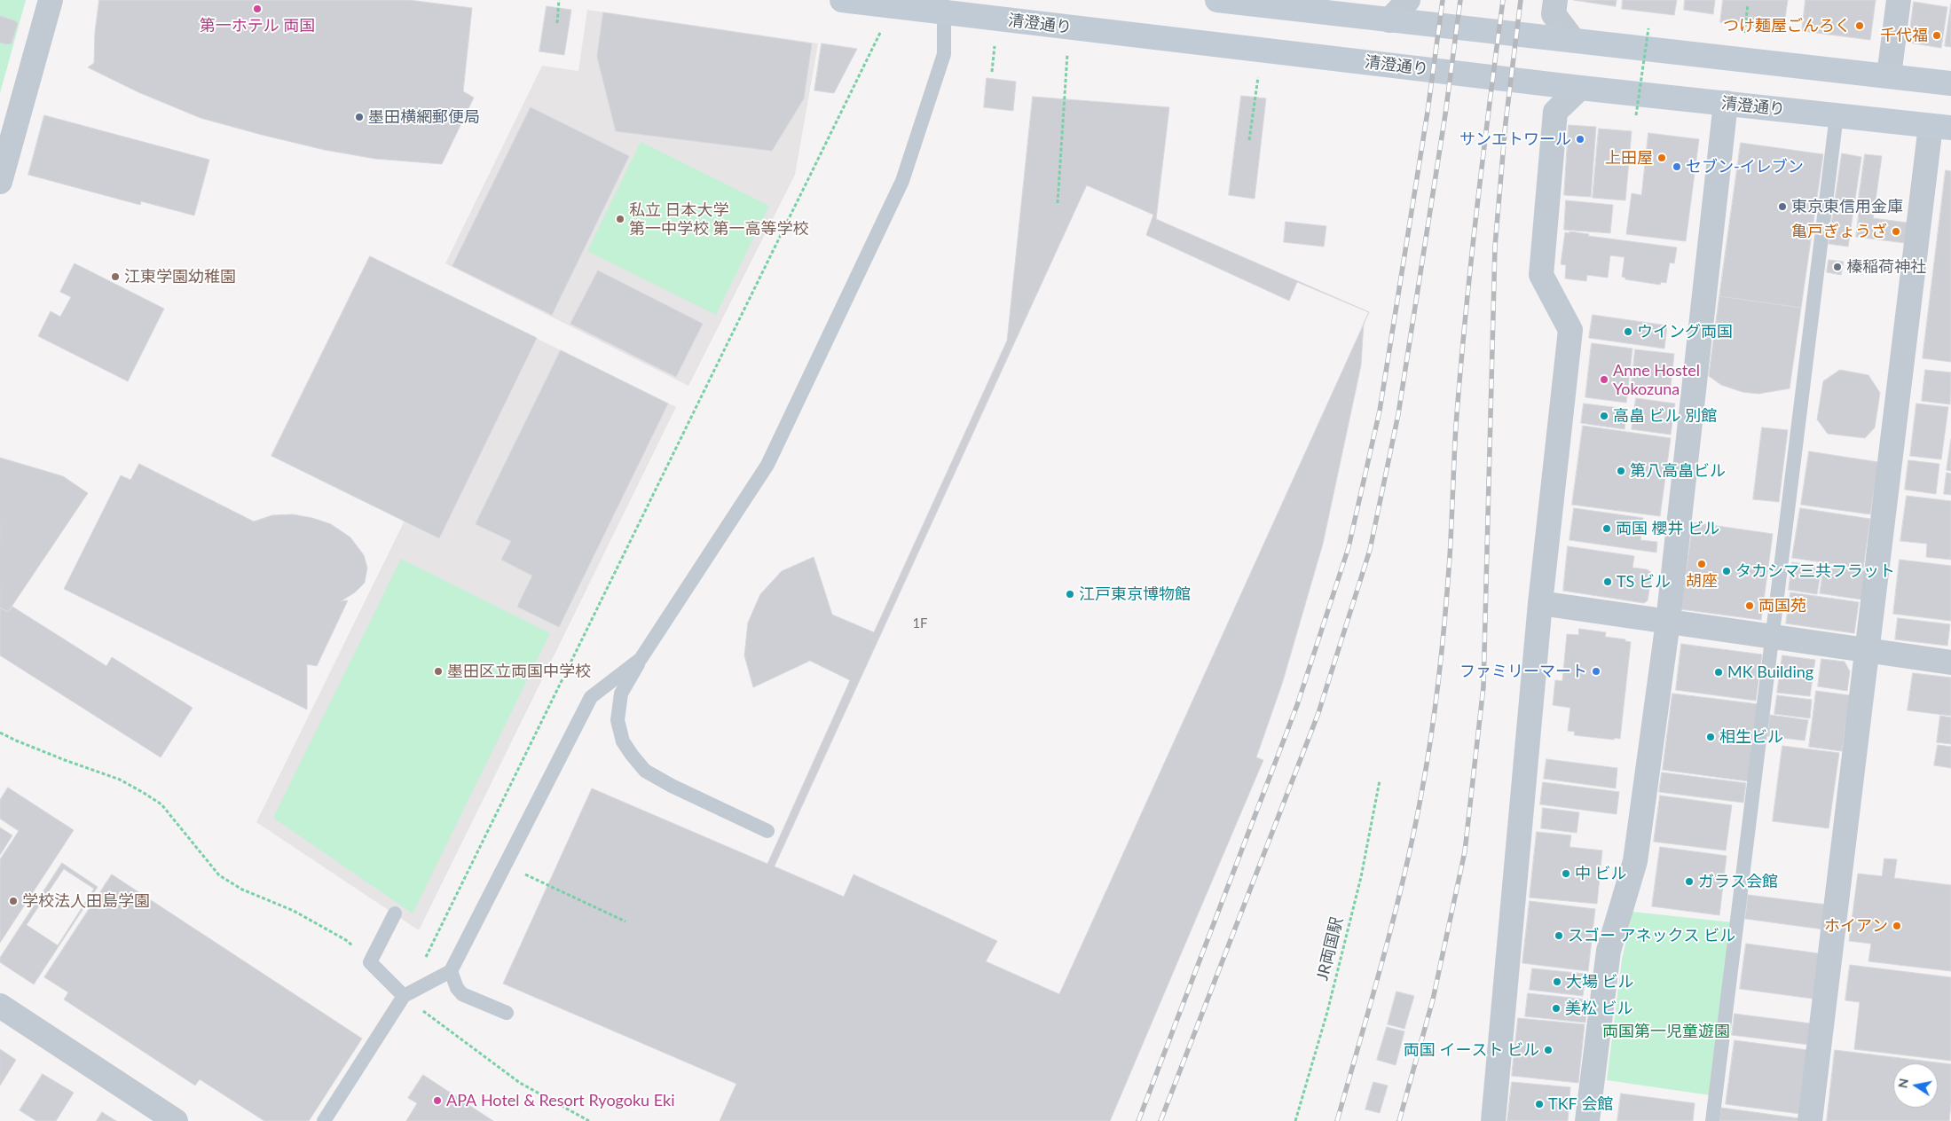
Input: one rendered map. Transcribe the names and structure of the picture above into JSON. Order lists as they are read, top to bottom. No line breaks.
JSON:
{"streets":{"main road":["清澄通り"],"path":["JR両国駅"]},"parks":["両国第一児童遊園"],"places":["第一ホテル 両国","つけ麺屋ごんろく","千代福","墨田横網郵便局","サンエトワール","上田屋","セブン-イレブン","東京東信用金庫","私立 日本大学 第一中学校 第一高等学校","亀戸ぎょうざ","榛稲荷神社","江東学園幼稚園","ウイング両国","Anne Hostel Yokozuna","高畠 ビル 別館","第八高畠ビル","両国 櫻井 ビル","胡座","タカシマ三共フラット","TS ビル","江戸東京博物館","両国苑","墨田区立両国中学校","ファミリーマート","MK Building","相生ビル","中 ビル","ガラス会館","学校法人田島学園","ホイアン","スゴー アネックス ビル","大場 ビル","美松 ビル","両国 イースト ビル","APA Hotel & Resort Ryogoku Eki","TKF 会館"],"house_numbers":["1F"],"north":"left"}
